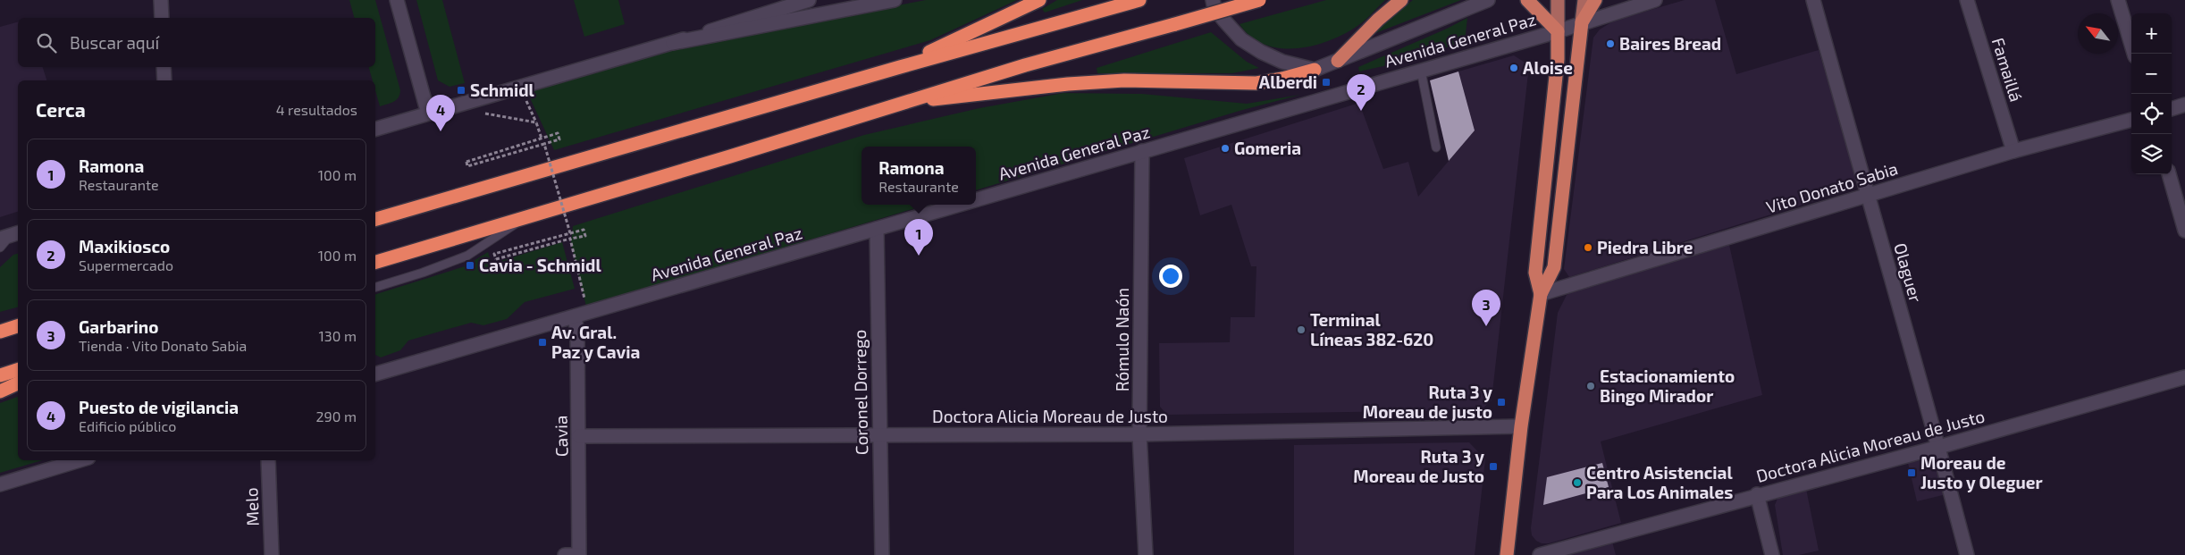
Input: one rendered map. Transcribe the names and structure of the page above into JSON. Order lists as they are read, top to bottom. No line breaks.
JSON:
{"streets":{"street":["Avenida General Paz","Famaillá","Vito Donato Sabia","Olaguer","Rómulo Naón","Coronel Dorrego","Doctora Alicia Moreau de Justo","Cavia","Melo"]},"crossings":[["Avenida General Paz","Rómulo Naón"],["Avenida General Paz","Coronel Dorrego"],["Avenida General Paz","Cavia"],["Famaillá","Vito Donato Sabia"],["Vito Donato Sabia","Olaguer"],["Olaguer","Doctora Alicia Moreau de Justo"],["Rómulo Naón","Doctora Alicia Moreau de Justo"],["Coronel Dorrego","Doctora Alicia Moreau de Justo"],["Doctora Alicia Moreau de Justo","Cavia"]],"places":{"other":["Baires Bread","Aloise","Gomeria","Piedra Libre","Terminal Líneas 382-620","Estacionamiento Bingo Mirador","Centro Asistencial Para Los Animales"],"transit":["Alberdi","Schmidl","Cavia - Schmidl","Av. Gral. Paz y Cavia","Ruta 3 y Moreau de justo","Ruta 3 y Moreau de Justo","Moreau de Justo y Oleguer"]},"north":"top left","page":{"map_buttons":["+","−"],"search":"Buscar aquí","pins":["2","4","1","3"],"heading":["Cerca","4 resultados"],"list":[{"mark":"1","name":"Ramona","note":"Restaurante","value":"100 m"},{"mark":"2","name":"Maxikiosco","note":"Supermercado","value":"100 m"},{"mark":"3","name":"Garbarino","note":"Tienda · Vito Donato Sabia","value":"130 m"},{"mark":"4","name":"Puesto de vigilancia","note":"Edificio público","value":"290 m"}],"popup":["Ramona","Restaurante"]}}
